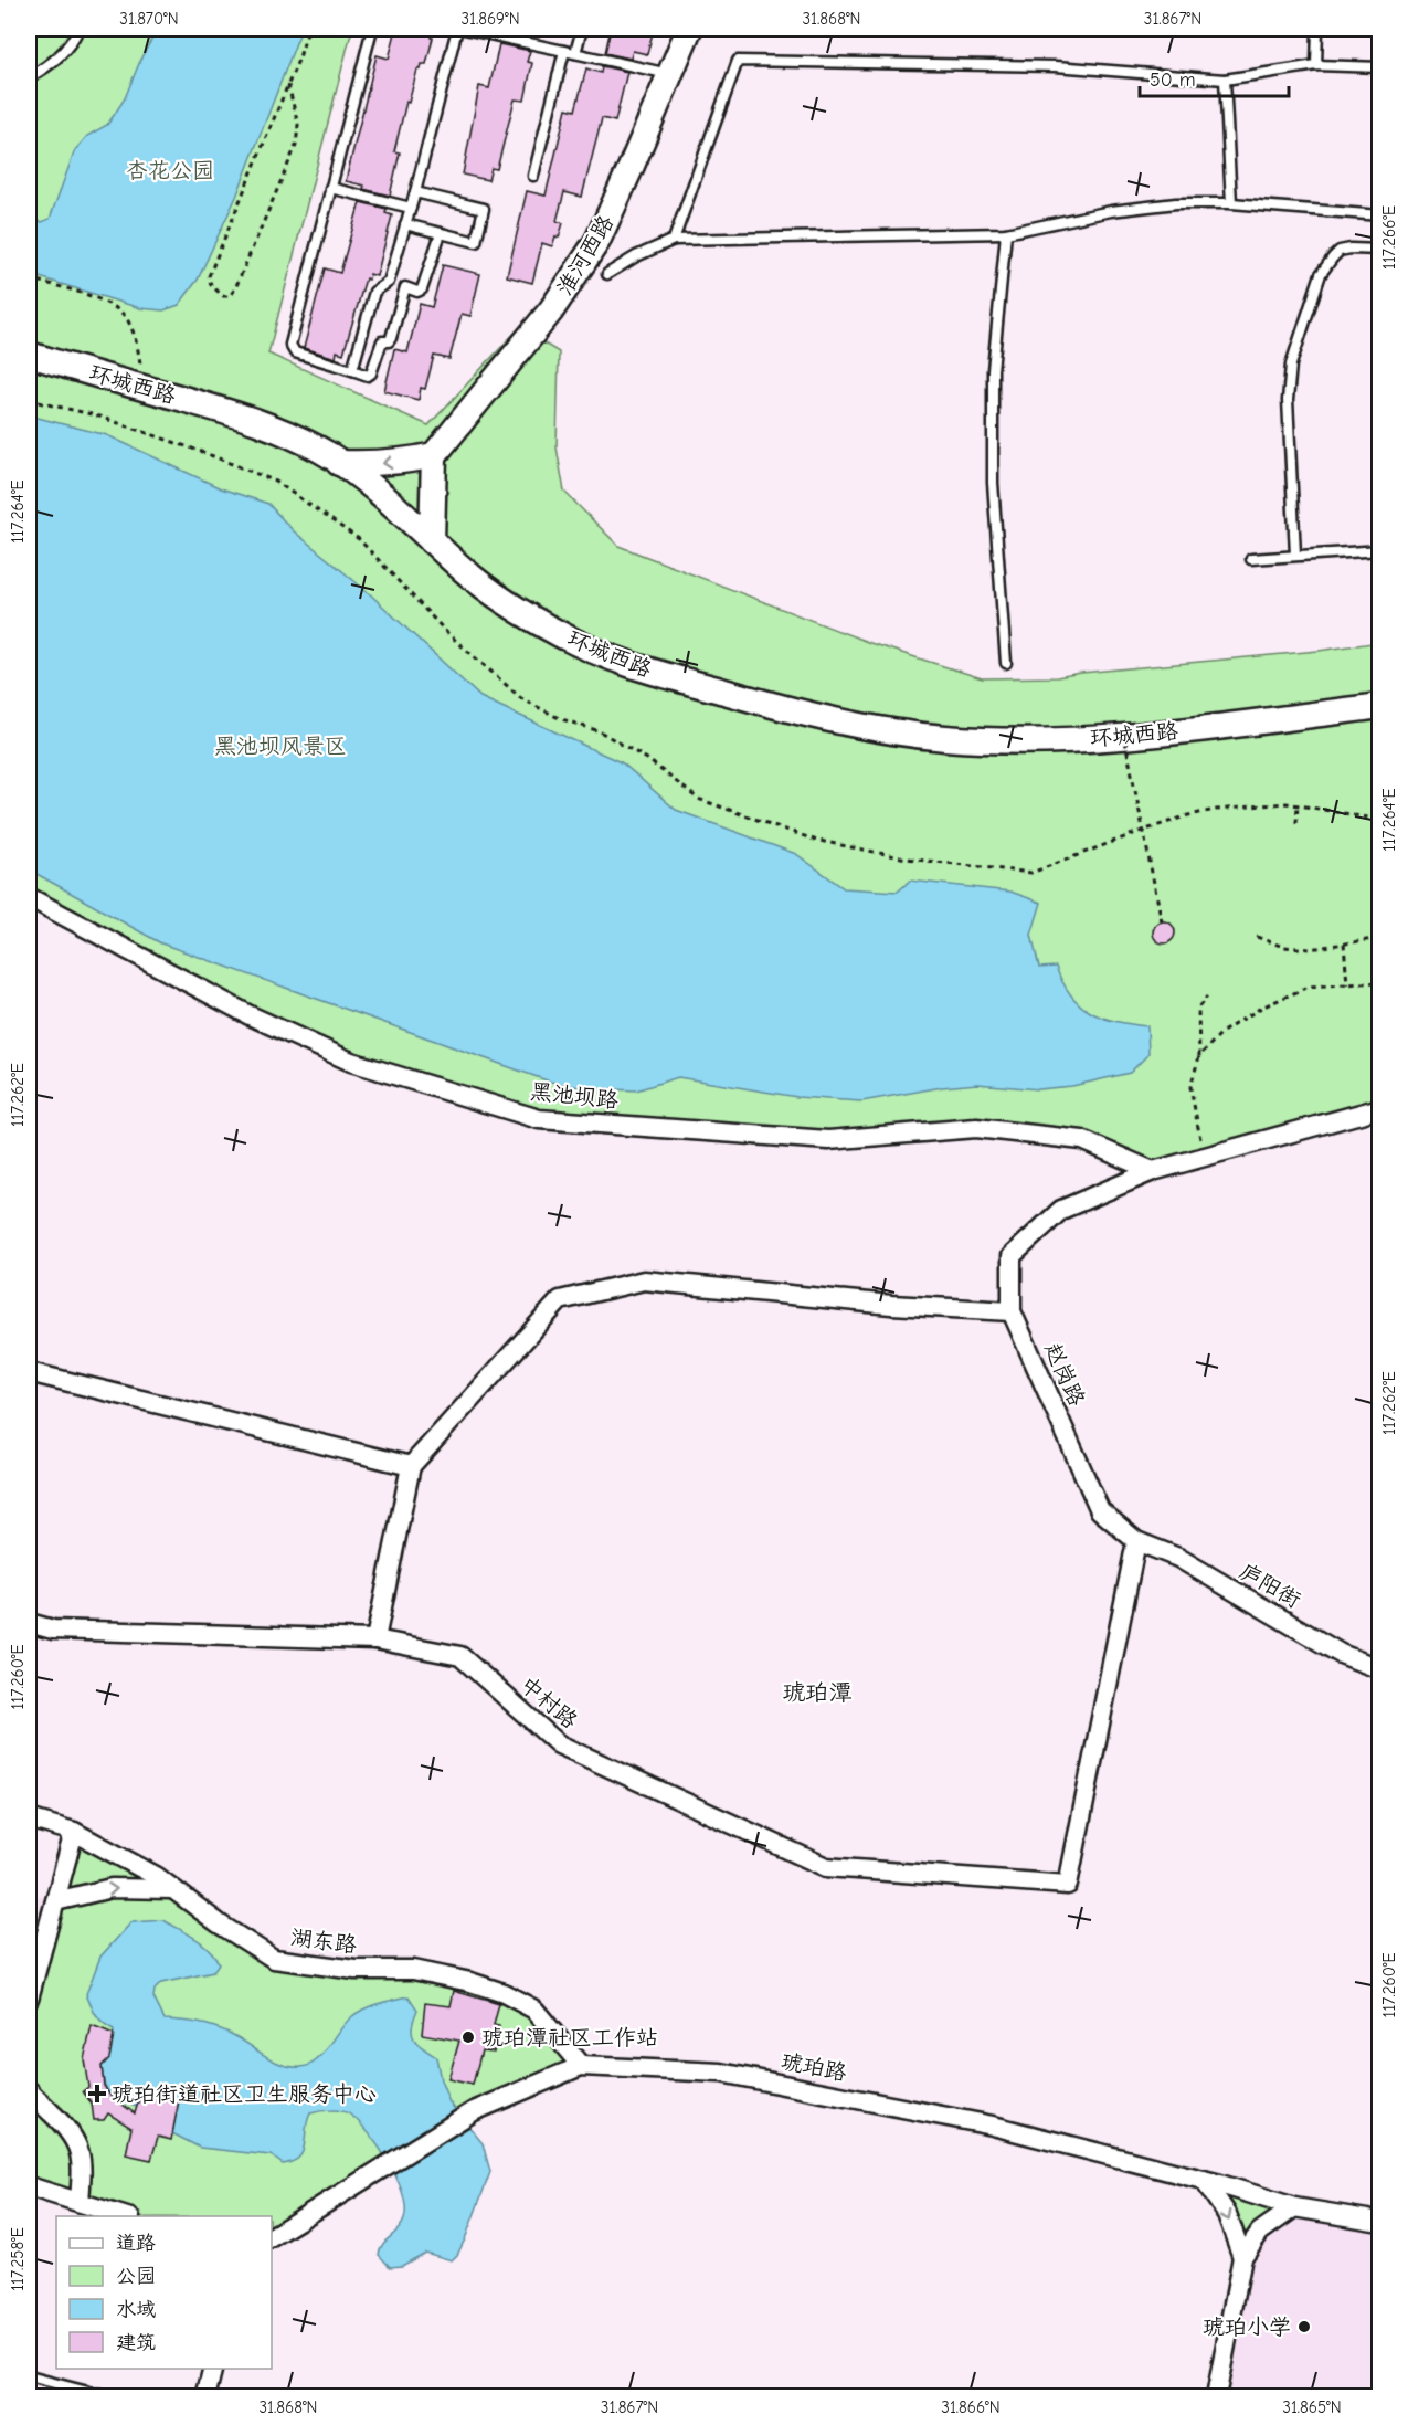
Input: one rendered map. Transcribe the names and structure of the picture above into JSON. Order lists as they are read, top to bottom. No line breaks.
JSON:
{"streets":{"street":["淮河西路","环城西路","黑池坝路","赵岗路","庐阳街","中村路","湖东路","琥珀路"]},"crossings":[["黑池坝路","赵岗路"],["赵岗路","庐阳街"],["赵岗路","中村路"],["庐阳街","中村路"],["湖东路","琥珀路"]],"districts":["琥珀潭"],"parks":["杏花公园","黑池坝风景区"],"places":{"other":["琥珀潭社区工作站","琥珀小学"],"health":["琥珀街道社区卫生服务中心"]},"legend":["道路","公园","水域","建筑"],"scale_bar":"50 m","coordinates":["31.870°N","31.869°N","31.868°N","31.867°N","117.266°E","117.264°E","117.262°E","117.260°E","117.258°E","31.866°N","31.865°N"]}
